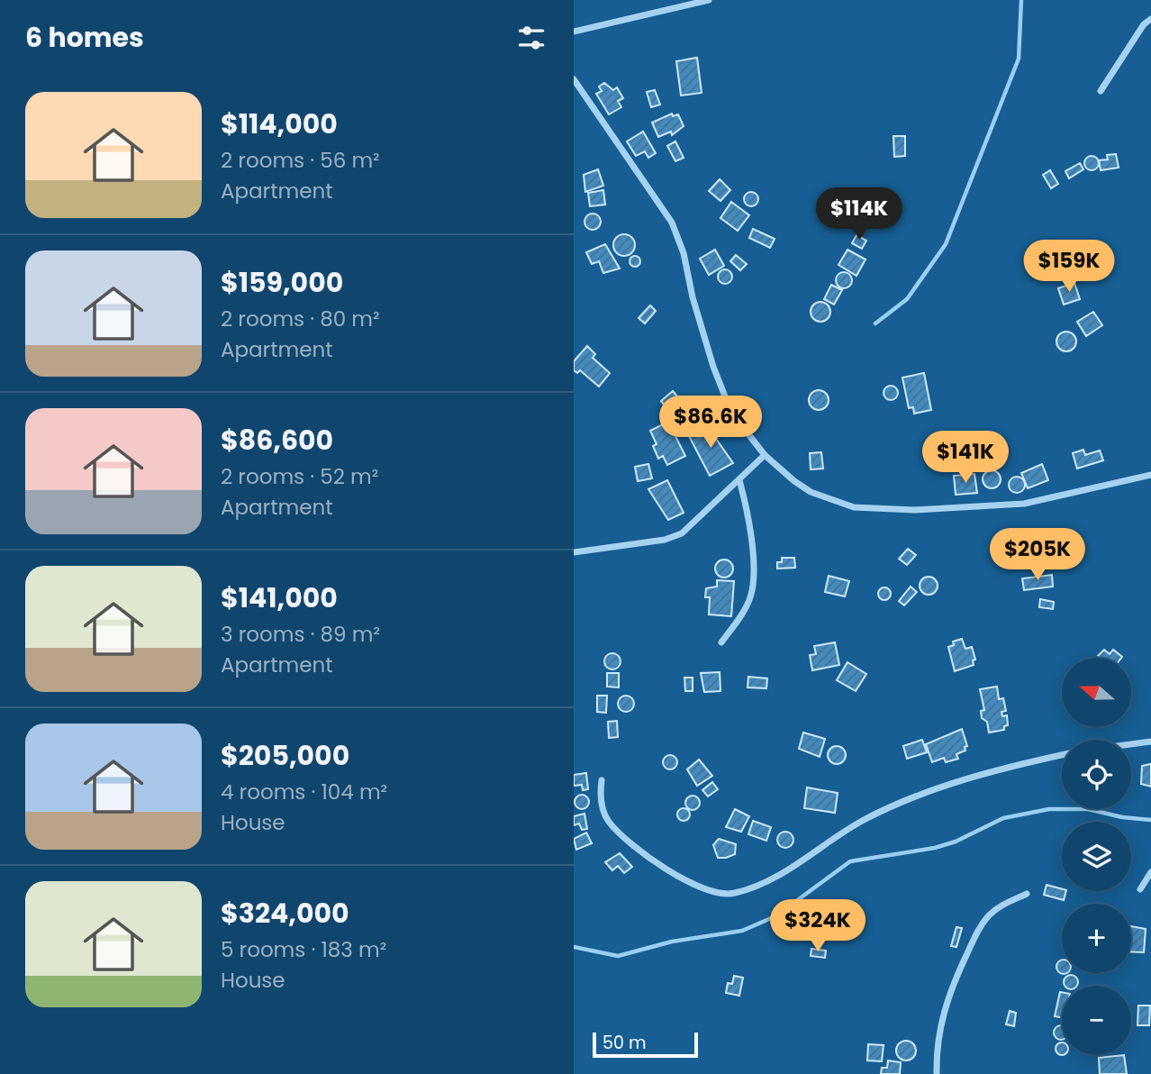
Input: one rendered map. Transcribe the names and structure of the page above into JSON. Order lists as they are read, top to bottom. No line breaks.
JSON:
{"scale_bar":"50 m","north":"left","page":{"heading":"6 homes","list":[{"name":"$114,000","note":"2 rooms · 56 m² · Apartment"},{"name":"$159,000","note":"2 rooms · 80 m² · Apartment"},{"name":"$86,600","note":"2 rooms · 52 m² · Apartment"},{"name":"$141,000","note":"3 rooms · 89 m² · Apartment"},{"name":"$205,000","note":"4 rooms · 104 m² · House"},{"name":"$324,000","note":"5 rooms · 183 m² · House"}],"price":["$114K","$159K","$86.6K","$141K","$205K","$324K"],"map_buttons":["+","−"],"scale":"50 m"}}
